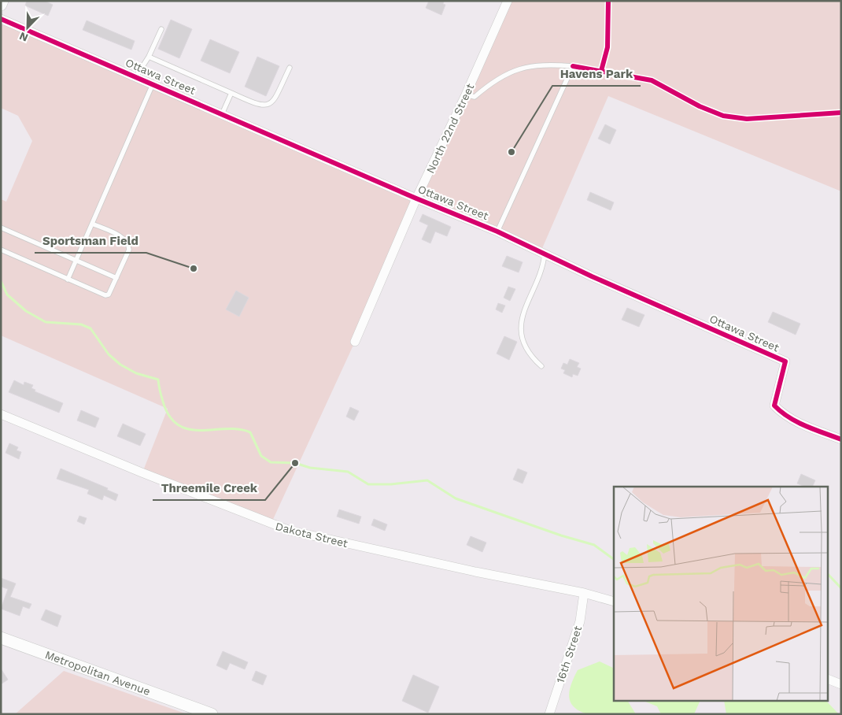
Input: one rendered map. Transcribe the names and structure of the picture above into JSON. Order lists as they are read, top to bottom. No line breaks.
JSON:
{"streets":{"street":["Ottawa Street","North 22nd Street","Dakota Street","16th Street","Metropolitan Avenue"]},"crossings":[["Ottawa Street","North 22nd Street"],["Dakota Street","16th Street"]],"places":["Havens Park","Sportsman Field","Threemile Creek"],"north":"bottom left"}
